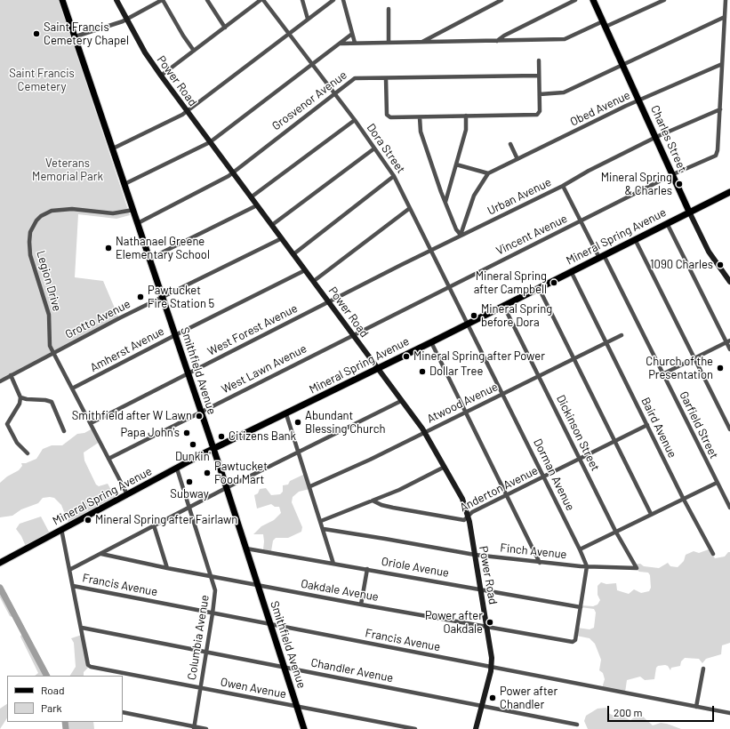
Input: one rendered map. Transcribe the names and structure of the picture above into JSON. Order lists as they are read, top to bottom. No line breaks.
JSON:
{"streets":{"main road":["Power Road","Charles Street","Mineral Spring Avenue","Smithfield Avenue"],"street":["Grosvenor Avenue","Obed Avenue","Dora Street","Urban Avenue","Vincent Avenue","Legion Drive","Grotto Avenue","West Forest Avenue","Amherst Avenue","West Lawn Avenue","Atwood Avenue","Garfield Street","Baird Avenue","Dickinson Street","Dorman Avenue","Anderton Avenue","Finch Avenue","Oriole Avenue","Francis Avenue","Oakdale Avenue","Columbia Avenue","Chandler Avenue","Owen Avenue"]},"crossings":[["Power Road","Grosvenor Avenue"],["Power Road","Urban Avenue"],["Power Road","Vincent Avenue"],["Power Road","Mineral Spring Avenue"],["Power Road","Grotto Avenue"],["Power Road","West Forest Avenue"],["Power Road","Amherst Avenue"],["Power Road","West Lawn Avenue"],["Power Road","Atwood Avenue"],["Power Road","Anderton Avenue"],["Power Road","Finch Avenue"],["Power Road","Oriole Avenue"],["Power Road","Francis Avenue"],["Power Road","Oakdale Avenue"],["Power Road","Chandler Avenue"],["Grosvenor Avenue","Dora Street"],["Grosvenor Avenue","Smithfield Avenue"],["Obed Avenue","Charles Street"],["Charles Street","Urban Avenue"],["Charles Street","Vincent Avenue"],["Charles Street","Mineral Spring Avenue"],["Dora Street","Urban Avenue"],["Dora Street","Vincent Avenue"],["Dora Street","Mineral Spring Avenue"],["Dora Street","Dorman Avenue"],["Urban Avenue","Vincent Avenue"],["Urban Avenue","West Forest Avenue"],["Urban Avenue","Garfield Street"],["Vincent Avenue","West Lawn Avenue"],["Vincent Avenue","Garfield Street"],["Mineral Spring Avenue","Legion Drive"],["Mineral Spring Avenue","Smithfield Avenue"],["Mineral Spring Avenue","Garfield Street"],["Mineral Spring Avenue","Baird Avenue"],["Mineral Spring Avenue","Dickinson Street"],["Mineral Spring Avenue","Dorman Avenue"],["Mineral Spring Avenue","Columbia Avenue"],["Legion Drive","Grotto Avenue"],["Legion Drive","West Forest Avenue"],["Legion Drive","Amherst Avenue"],["Legion Drive","West Lawn Avenue"],["Legion Drive","Smithfield Avenue"],["Grotto Avenue","Smithfield Avenue"],["West Forest Avenue","Smithfield Avenue"],["Amherst Avenue","Smithfield Avenue"],["West Lawn Avenue","Smithfield Avenue"],["Smithfield Avenue","Oriole Avenue"],["Smithfield Avenue","Francis Avenue"],["Smithfield Avenue","Oakdale Avenue"],["Smithfield Avenue","Chandler Avenue"],["Smithfield Avenue","Owen Avenue"],["Atwood Avenue","Baird Avenue"],["Atwood Avenue","Dickinson Street"],["Atwood Avenue","Dorman Avenue"],["Baird Avenue","Anderton Avenue"],["Dickinson Street","Anderton Avenue"],["Dickinson Street","Finch Avenue"],["Dorman Avenue","Anderton Avenue"],["Dorman Avenue","Finch Avenue"],["Oriole Avenue","Oakdale Avenue"],["Francis Avenue","Columbia Avenue"],["Oakdale Avenue","Columbia Avenue"],["Columbia Avenue","Chandler Avenue"],["Columbia Avenue","Owen Avenue"],["Chandler Avenue","Owen Avenue"]],"parks":["Saint Francis Cemetery","Veterans Memorial Park"],"places":["Saint Francis Cemetery Chapel","Mineral Spring & Charles","Nathanael Greene Elementary School","1090 Charles","Mineral Spring after Campbell","Pawtucket Fire Station 5","Mineral Spring before Dora","Mineral Spring after Power","Church of the Presentation","Dollar Tree","Smithfield after W Lawn","Abundant Blessing Church","Papa John's","Citizens Bank","Dunkin'","Pawtucket Food Mart","Subway","Mineral Spring after Fairlawn","Power after Oakdale","Power after Chandler"],"legend":["Road","Park"],"scale_bar":"200 m"}
